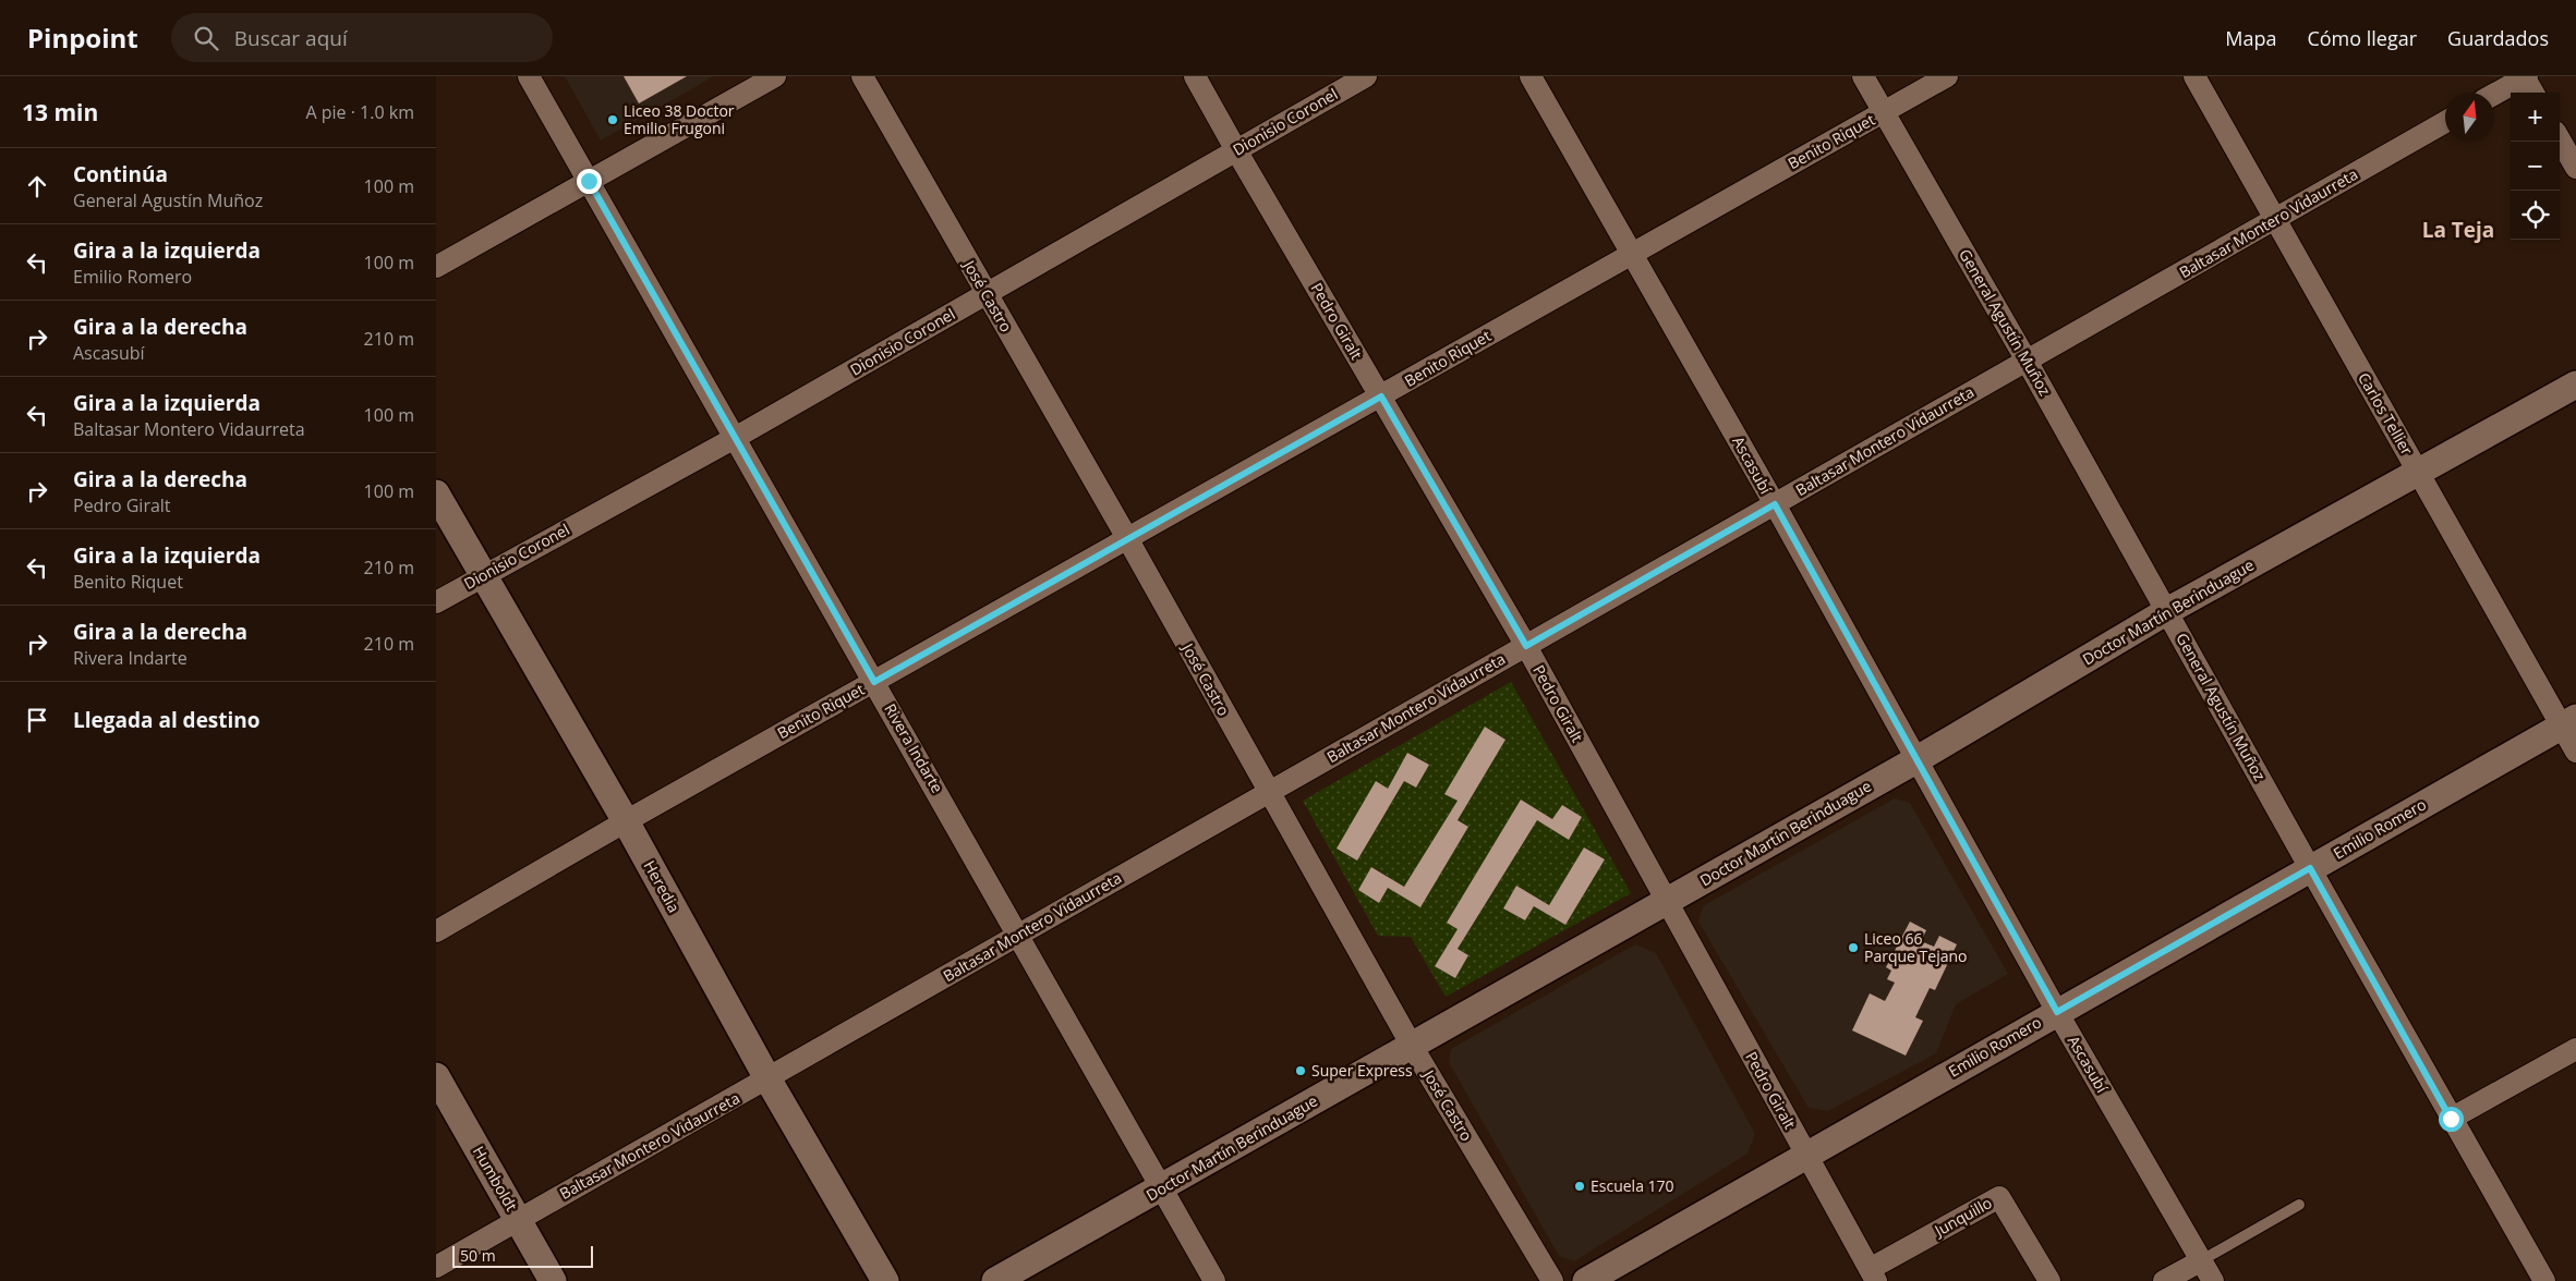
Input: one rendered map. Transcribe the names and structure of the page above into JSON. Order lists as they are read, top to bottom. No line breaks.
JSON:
{"streets":{"street":["Dionisio Coronel","Benito Riquet","Baltasar Montero Vidaurreta","José Castro","Pedro Giralt","General Agustín Muñoz","Carlos Tellier","Ascasubí","Doctor Martín Berinduague","Rivera Indarte","Emilio Romero","Heredia","Humboldt","Junquillo"]},"crossings":[["Dionisio Coronel","José Castro"],["Dionisio Coronel","Pedro Giralt"],["Dionisio Coronel","Rivera Indarte"],["Dionisio Coronel","Heredia"],["Benito Riquet","José Castro"],["Benito Riquet","Pedro Giralt"],["Benito Riquet","General Agustín Muñoz"],["Benito Riquet","Ascasubí"],["Benito Riquet","Rivera Indarte"],["Benito Riquet","Heredia"],["Baltasar Montero Vidaurreta","José Castro"],["Baltasar Montero Vidaurreta","Pedro Giralt"],["Baltasar Montero Vidaurreta","General Agustín Muñoz"],["Baltasar Montero Vidaurreta","Carlos Tellier"],["Baltasar Montero Vidaurreta","Ascasubí"],["Baltasar Montero Vidaurreta","Rivera Indarte"],["Baltasar Montero Vidaurreta","Heredia"],["Baltasar Montero Vidaurreta","Humboldt"],["José Castro","Doctor Martín Berinduague"],["Pedro Giralt","Doctor Martín Berinduague"],["Pedro Giralt","Emilio Romero"],["Pedro Giralt","Junquillo"],["General Agustín Muñoz","Doctor Martín Berinduague"],["General Agustín Muñoz","Emilio Romero"],["Carlos Tellier","Doctor Martín Berinduague"],["Carlos Tellier","Emilio Romero"],["Ascasubí","Doctor Martín Berinduague"],["Ascasubí","Emilio Romero"],["Doctor Martín Berinduague","Rivera Indarte"]],"districts":["La Teja"],"places":["Liceo 38 Doctor Emilio Frugoni","Liceo 66 Parque Tejano","Super Express","Escuela 170"],"scale_bar":"50 m","north":"top","page":{"header":"Pinpoint","search":"Buscar aquí","nav":["Mapa","Cómo llegar","Guardados"],"heading":["13 min","A pie · 1.0 km"],"map_buttons":["+","−"],"list":[["Continúa","General Agustín Muñoz","100 m"],["Gira a la izquierda","Emilio Romero","100 m"],["Gira a la derecha","Ascasubí","210 m"],["Gira a la izquierda","Baltasar Montero Vidaurreta","100 m"],["Gira a la derecha","Pedro Giralt","100 m"],["Gira a la izquierda","Benito Riquet","210 m"],["Gira a la derecha","Rivera Indarte","210 m"],"Llegada al destino"],"scale":"50 m"}}
